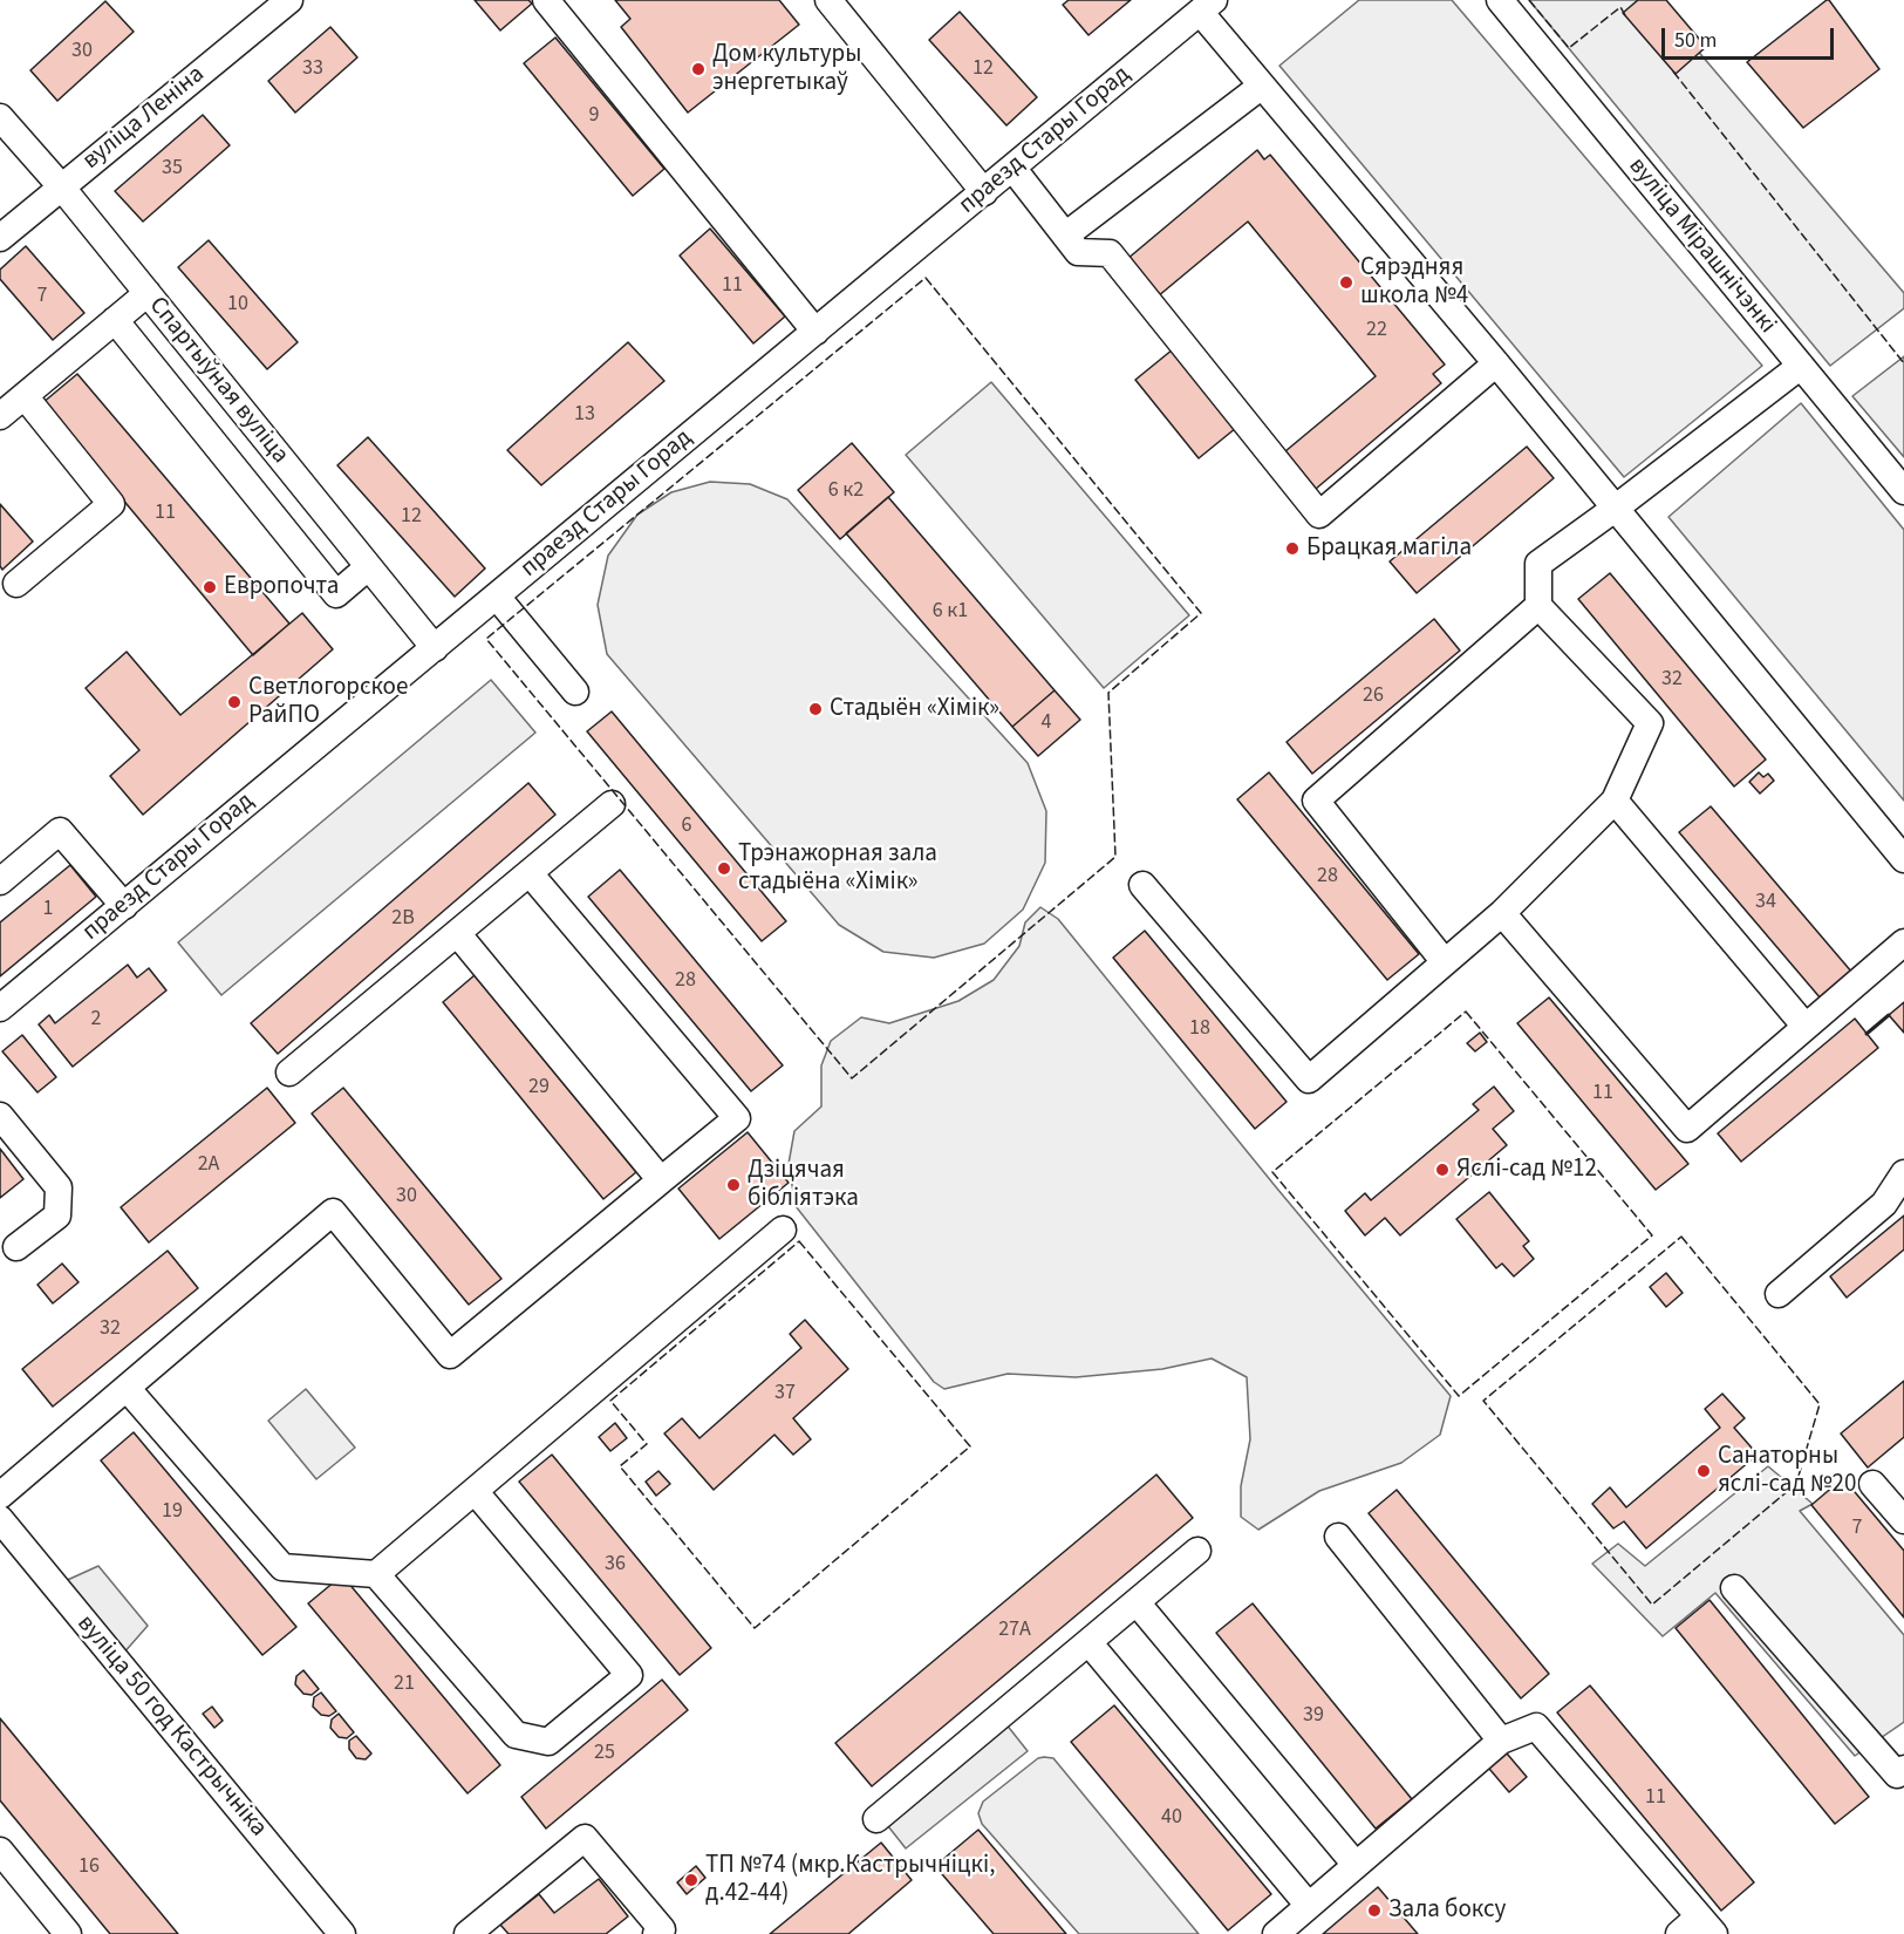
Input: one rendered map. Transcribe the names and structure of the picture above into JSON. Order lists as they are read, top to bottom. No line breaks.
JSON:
{"streets":{"street":["вуліца Леніна","праезд Стары Горад","вуліца Мірашнічэнкі","Спартыўная вуліца","вуліца 50 год Кастрычніка"]},"crossings":[["вуліца Леніна","Спартыўная вуліца"],["праезд Стары Горад","Спартыўная вуліца"]],"places":["Дом культуры энергетыкаў","Сярэдняя школа №4","Брацкая магіла","Европочта","Светлогорское РайПО","Стадыён «Хімік»","Трэнажорная зала стадыёна «Хімік»","Яслі-сад №12","Дзіцячая бібліятэка","Санаторны яслі-сад №20","ТП №74 (мкр.Кастрычніцкі, д.42-44)","Зала боксу"],"house_numbers":["30","33","12","9","35","11","7","10","22","13","6 к2","11","12","6 к1","32","26","4","6","28","34","1","2В","28","2","18","29","11","2А","30","32","37","19","7","36","27А","21","39","25","11","40","16"],"scale_bar":"50 m"}
